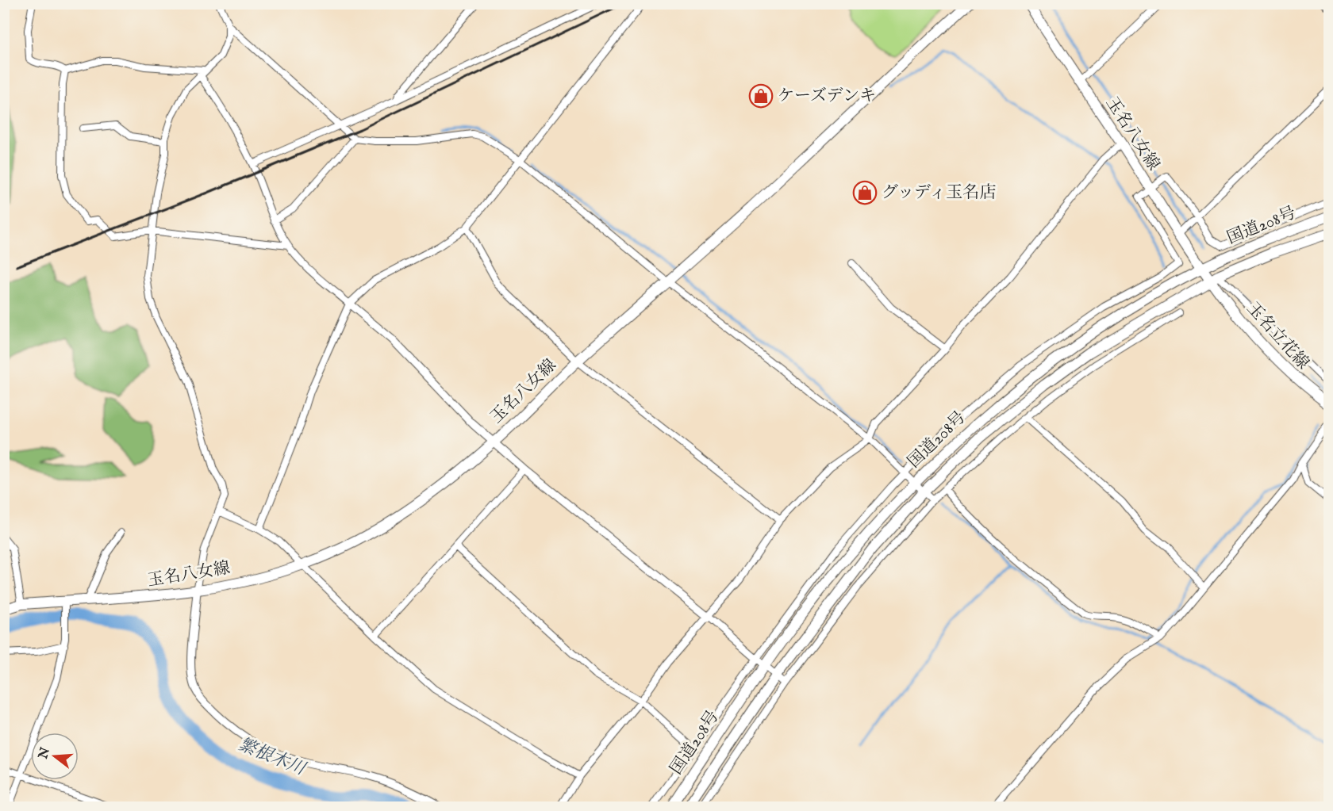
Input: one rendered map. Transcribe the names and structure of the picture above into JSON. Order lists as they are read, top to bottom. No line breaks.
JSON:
{"streets":{"main road":["玉名八女線","国道208号","玉名立花線"]},"crossings":[["玉名八女線","国道208号"],["玉名八女線","玉名立花線"],["国道208号","玉名立花線"]],"water":["繁根木川"],"places":{"shop":["ケーズデンキ","グッディ玉名店"]},"north":"left"}
